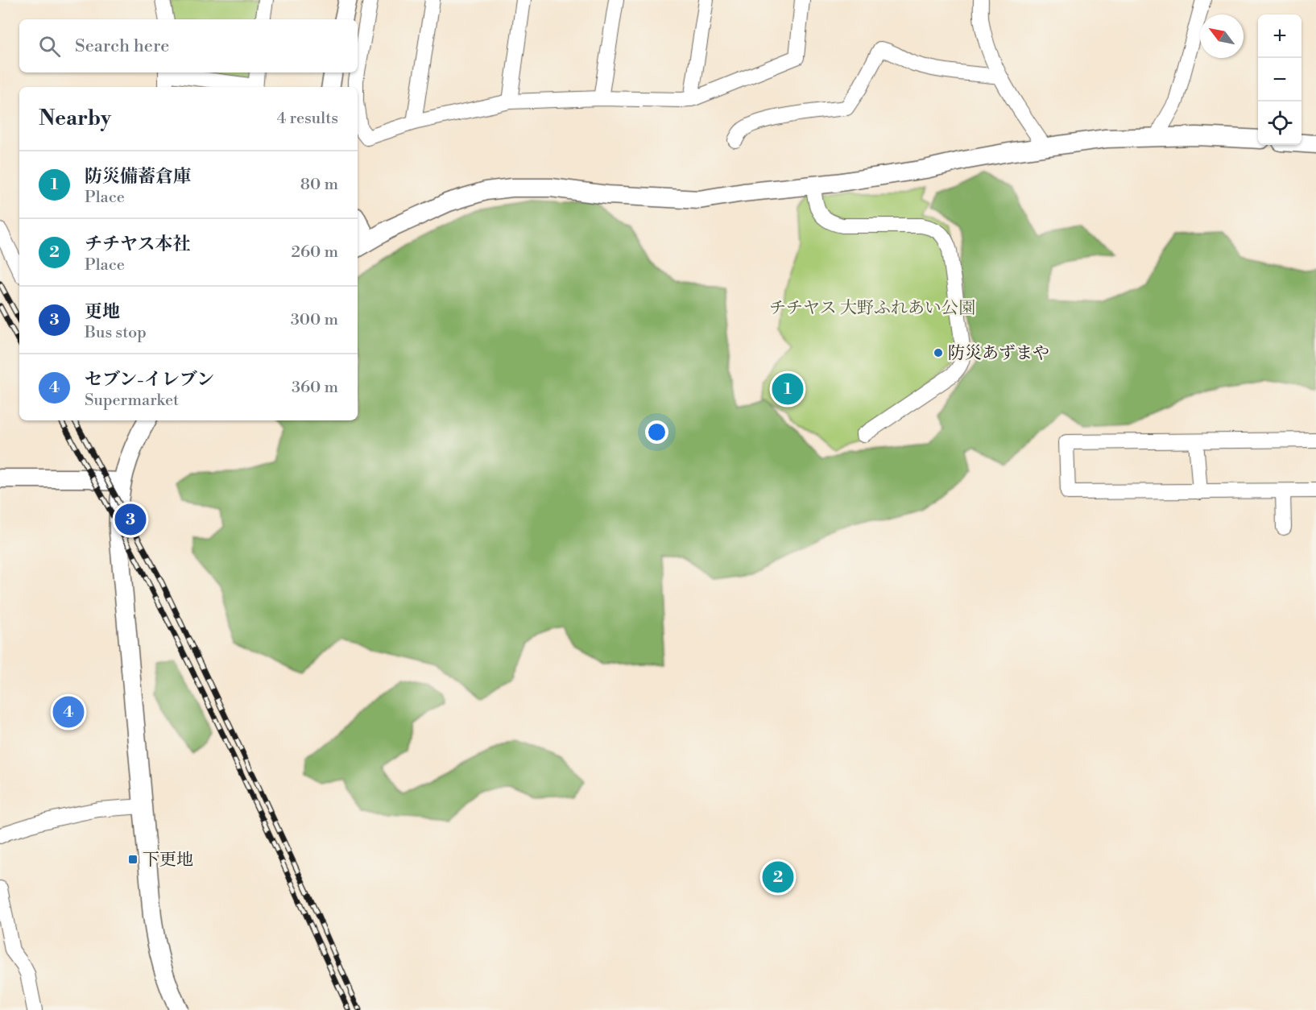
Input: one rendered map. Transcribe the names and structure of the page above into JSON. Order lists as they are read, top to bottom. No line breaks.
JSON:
{"parks":["チチヤス 大野ふれあい公園"],"places":{"other":["防災あずまや"],"transit":["下更地"]},"north":"top left","page":{"map_buttons":["+","−"],"search":"Search here","heading":["Nearby","4 results"],"list":[{"mark":"1","name":"防災備蓄倉庫","note":"Place","value":"80 m"},{"mark":"2","name":"チチヤス本社","note":"Place","value":"260 m"},{"mark":"3","name":"更地","note":"Bus stop","value":"300 m"},{"mark":"4","name":"セブン-イレブン","note":"Supermarket","value":"360 m"}],"pins":["1","3","4","2"]}}
